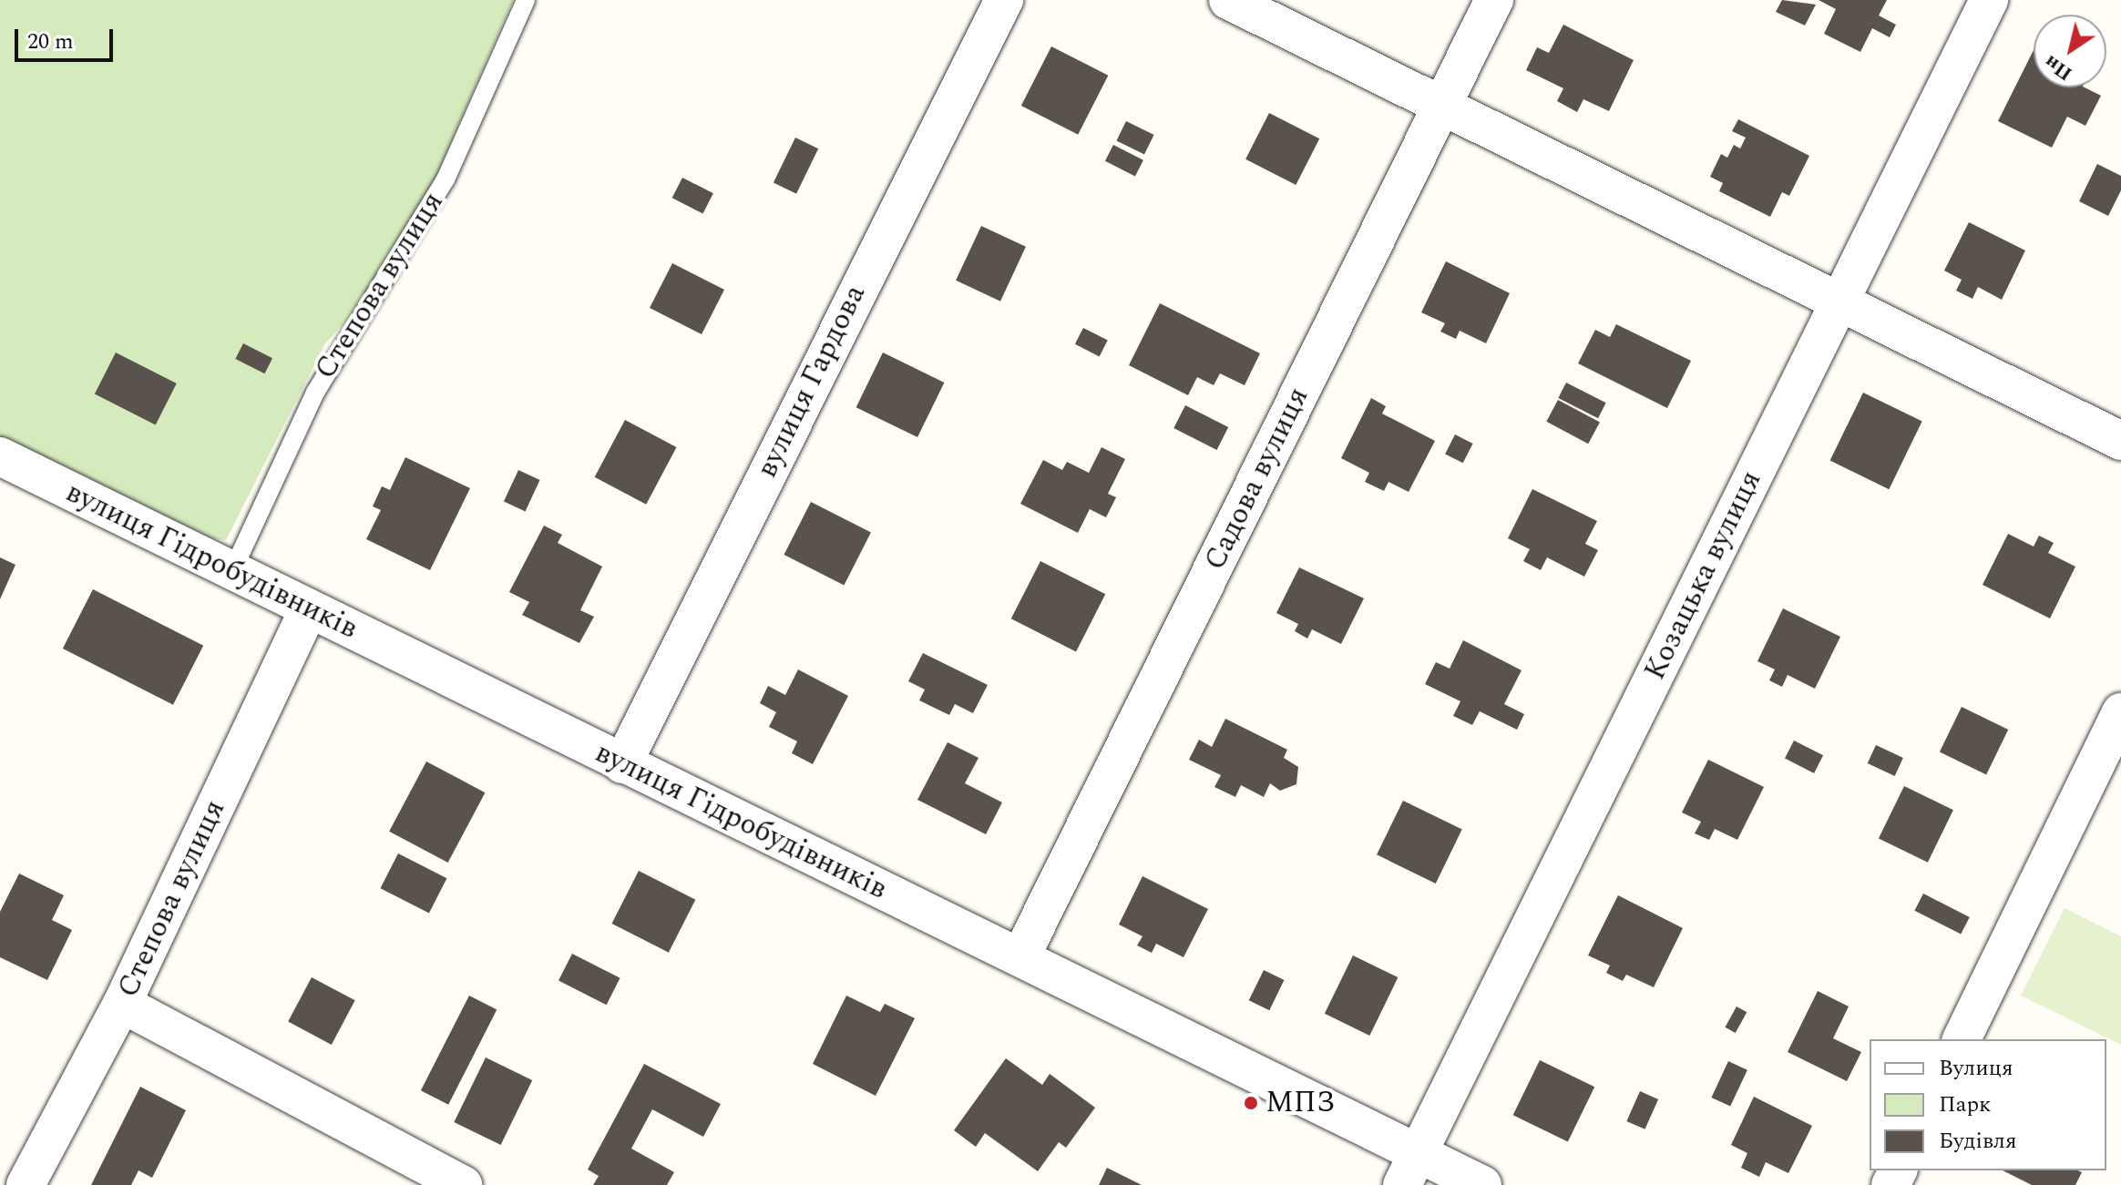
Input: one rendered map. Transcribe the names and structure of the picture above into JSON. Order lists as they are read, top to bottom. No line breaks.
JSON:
{"streets":{"street":["Степова вулиця","вулиця Гардова","Садова вулиця","вулиця Гідробудівників","Козацька вулиця"]},"crossings":[["Степова вулиця","вулиця Гідробудівників"],["вулиця Гардова","вулиця Гідробудівників"],["Садова вулиця","вулиця Гідробудівників"],["вулиця Гідробудівників","Козацька вулиця"]],"places":["МПЗ"],"legend":["Вулиця","Парк","Будівля"],"scale_bar":"20 m","north":"bottom left"}
